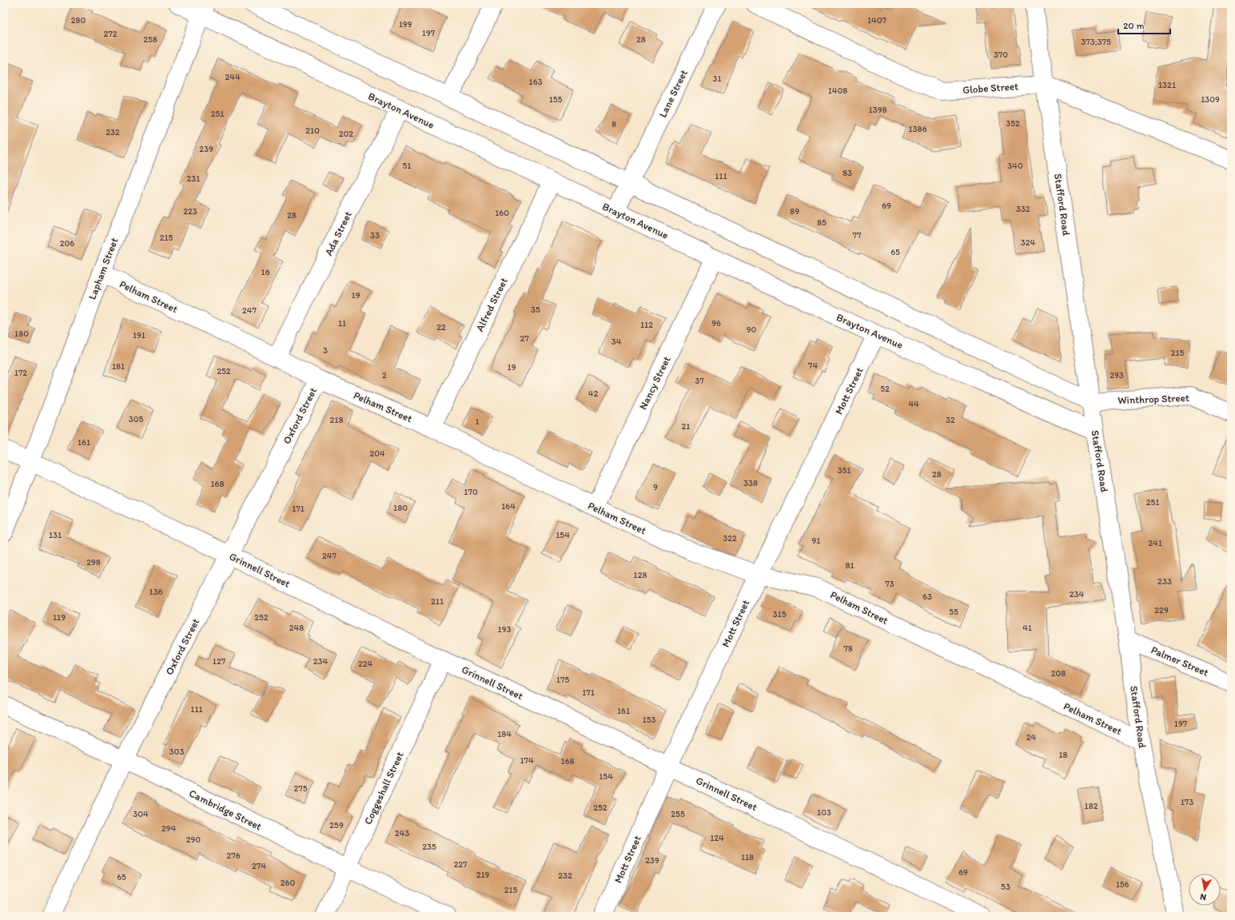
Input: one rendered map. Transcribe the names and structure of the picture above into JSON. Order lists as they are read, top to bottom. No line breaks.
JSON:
{"streets":{"street":["Globe Street","Lane Street","Brayton Avenue","Stafford Road","Ada Street","Lapham Street","Pelham Street","Alfred Street","Nancy Street","Mott Street","Winthrop Street","Oxford Street","Grinnell Street","Palmer Street","Coggeshall Street","Cambridge Street"]},"crossings":[["Globe Street","Stafford Road"],["Lane Street","Brayton Avenue"],["Brayton Avenue","Stafford Road"],["Brayton Avenue","Ada Street"],["Brayton Avenue","Lapham Street"],["Brayton Avenue","Alfred Street"],["Brayton Avenue","Nancy Street"],["Brayton Avenue","Mott Street"],["Stafford Road","Pelham Street"],["Stafford Road","Winthrop Street"],["Stafford Road","Palmer Street"],["Ada Street","Pelham Street"],["Lapham Street","Pelham Street"],["Lapham Street","Grinnell Street"],["Pelham Street","Alfred Street"],["Pelham Street","Nancy Street"],["Pelham Street","Mott Street"],["Pelham Street","Oxford Street"],["Mott Street","Grinnell Street"],["Oxford Street","Grinnell Street"],["Oxford Street","Cambridge Street"],["Grinnell Street","Coggeshall Street"],["Coggeshall Street","Cambridge Street"]],"house_numbers":["280","1407","199","197","272","258","28","373;375","370","244","31","163","1321","1408","155","1309","1398","251","352","8","1386","210","232","202","239","51","340","83","111","231","69","332","223","89","160","28","85","33","77","215","324","206","65","16","19","35","247","11","96","112","22","90","180","191","27","34","3","215","74","181","19","252","172","2","293","37","52","42","44","305","218","32","1","21","161","204","351","28","338","168","9","170","251","164","180","171","131","154","322","91","241","247","298","81","128","233","73","136","234","63","211","229","55","315","119","252","248","41","193","78","127","234","224","208","175","171","111","161","153","197","184","24","303","18","174","168","154","275","173","182","252","103","304","255","259","294","243","124","290","235","276","118","239","227","274","69","219","232","65","260","156","53","215"],"scale_bar":"20 m","north":"bottom"}
